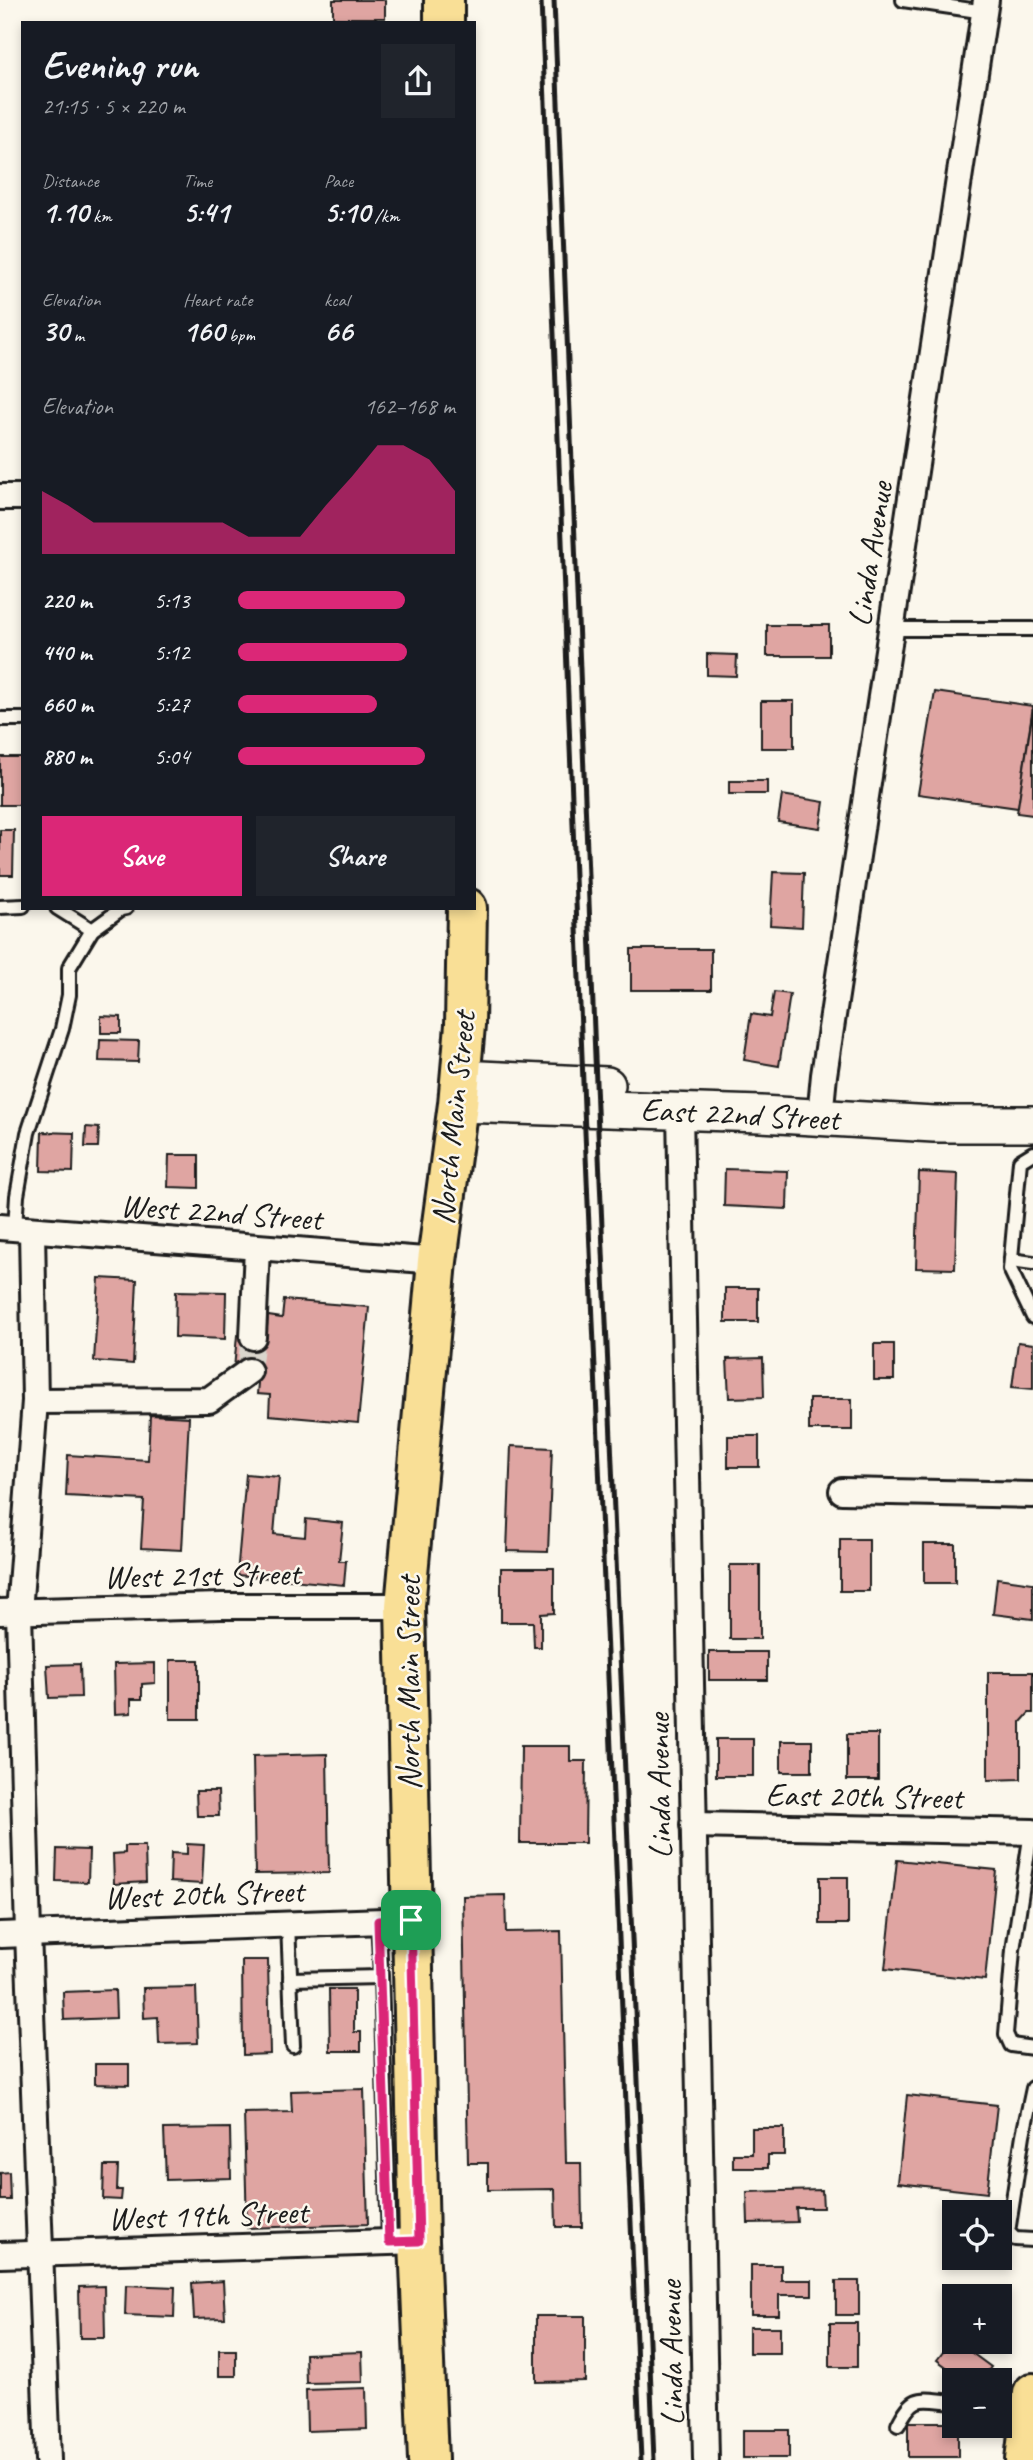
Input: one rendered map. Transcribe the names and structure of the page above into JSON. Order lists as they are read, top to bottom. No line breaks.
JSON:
{"streets":{"main road":["East 22nd Street","North Main Street"],"street":["Linda Avenue","West 22nd Street","West 21st Street","East 20th Street","West 20th Street","West 19th Street"]},"crossings":[["Linda Avenue","East 22nd Street"],["Linda Avenue","East 20th Street"],["East 22nd Street","North Main Street"],["North Main Street","West 22nd Street"],["North Main Street","West 21st Street"],["North Main Street","West 20th Street"],["North Main Street","West 19th Street"]],"page":{"heading":["Evening run","21:15 · 5 × 220 m"],"stats":[["Distance","1.10 km"],["Time","5:41"],["Pace","5:10 /km"],["Elevation","30 m"],["Heart rate","160 bpm"],["kcal","66"]],"chart":["Elevation","162–168 m"],"list":[{"name":"220 m","note":"5:13"},{"name":"440 m","note":"5:12"},{"name":"660 m","note":"5:27"},{"name":"880 m","note":"5:04"}],"buttons":["Save","Share"],"map_buttons":["+","−"]}}
